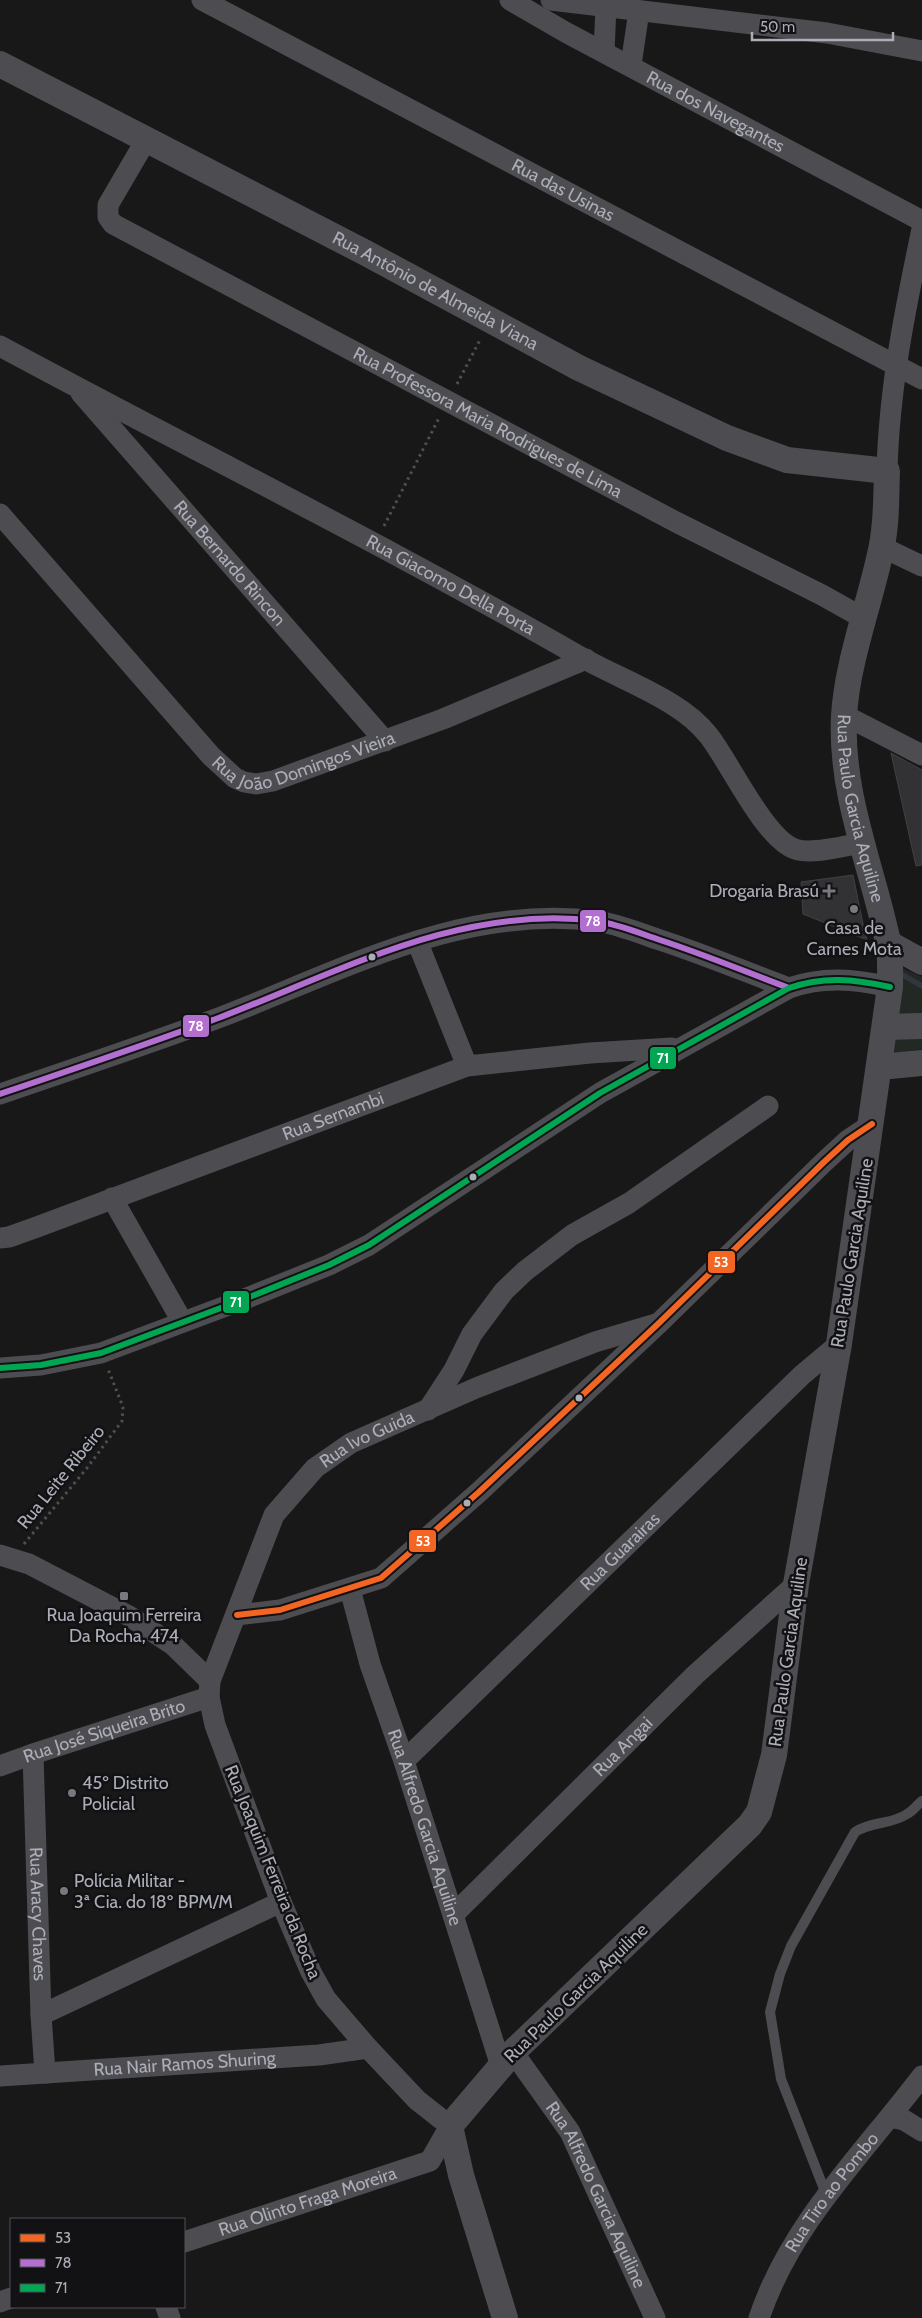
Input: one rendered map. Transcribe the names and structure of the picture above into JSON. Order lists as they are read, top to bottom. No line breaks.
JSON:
{"streets":{"street":["Rua dos Navegantes","Rua das Usinas","Rua Antônio de Almeida Viana","Rua Professora Maria Rodrigues de Lima","Rua Bernardo Rincon","Rua Giacomo Della Porta","Rua João Domingos Vieira","Rua Paulo Garcia Aquiline","Rua Sernambi","Rua Ivo Guida","Rua Guarairas","Rua José Siqueira Brito","Rua Angai","Rua Alfredo Garcia Aquiline","Rua Joaquim Ferreira da Rocha","Rua Aracy Chaves","Rua Nair Ramos Shuring","Rua Tiro ao Pombo","Rua Olinto Fraga Moreira"],"path":["Rua Leite Ribeiro"]},"crossings":[["Rua das Usinas","Rua Paulo Garcia Aquiline"],["Rua Antônio de Almeida Viana","Rua Professora Maria Rodrigues de Lima"],["Rua Antônio de Almeida Viana","Rua Paulo Garcia Aquiline"],["Rua Professora Maria Rodrigues de Lima","Rua Paulo Garcia Aquiline"],["Rua Bernardo Rincon","Rua Giacomo Della Porta"],["Rua Bernardo Rincon","Rua João Domingos Vieira"],["Rua Giacomo Della Porta","Rua João Domingos Vieira"],["Rua Giacomo Della Porta","Rua Paulo Garcia Aquiline"],["Rua Paulo Garcia Aquiline","Rua Guarairas"],["Rua Paulo Garcia Aquiline","Rua Angai"],["Rua Paulo Garcia Aquiline","Rua Alfredo Garcia Aquiline"],["Rua Paulo Garcia Aquiline","Rua Joaquim Ferreira da Rocha"],["Rua Ivo Guida","Rua José Siqueira Brito"],["Rua Ivo Guida","Rua Joaquim Ferreira da Rocha"],["Rua Guarairas","Rua Alfredo Garcia Aquiline"],["Rua José Siqueira Brito","Rua Joaquim Ferreira da Rocha"],["Rua José Siqueira Brito","Rua Aracy Chaves"],["Rua Angai","Rua Alfredo Garcia Aquiline"],["Rua Joaquim Ferreira da Rocha","Rua Nair Ramos Shuring"],["Rua Aracy Chaves","Rua Nair Ramos Shuring"]],"places":{"health":["Drogaria Brasú"],"other":["Casa de Carnes Mota","45º Distrito Policial","Polícia Militar - 3ª Cia. do 18º BPM/M"],"transit":["Rua Joaquim Ferreira Da Rocha, 474"]},"lines":["transit line 78","transit line 71","transit line 53"],"legend":["53","78","71"],"scale_bar":"50 m"}
